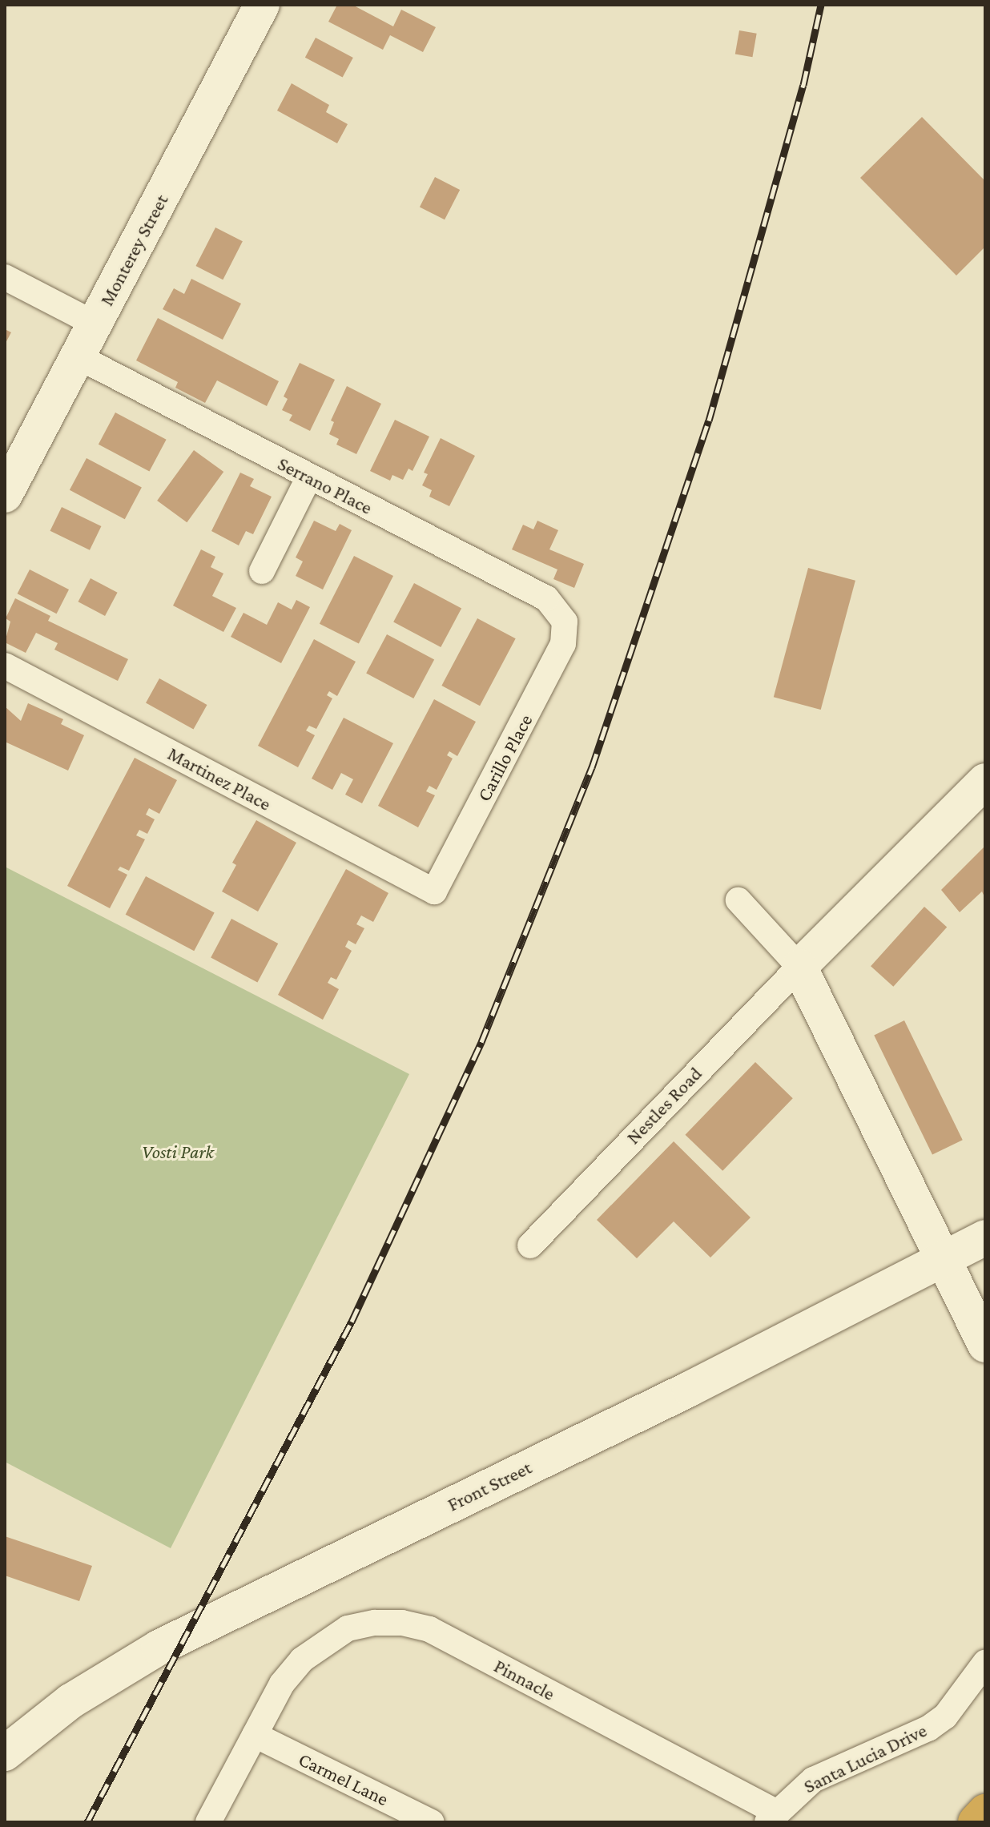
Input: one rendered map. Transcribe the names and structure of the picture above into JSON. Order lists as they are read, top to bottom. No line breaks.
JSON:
{"streets":{"main road":["Monterey Street","Nestles Road","Front Street"],"street":["Serrano Place","Carillo Place","Martinez Place","Pinnacle","Santa Lucia Drive","Carmel Lane"]},"crossings":[["Monterey Street","Serrano Place"],["Serrano Place","Carillo Place"],["Carillo Place","Martinez Place"],["Pinnacle","Santa Lucia Drive"],["Pinnacle","Carmel Lane"]],"parks":["Vosti Park"]}
